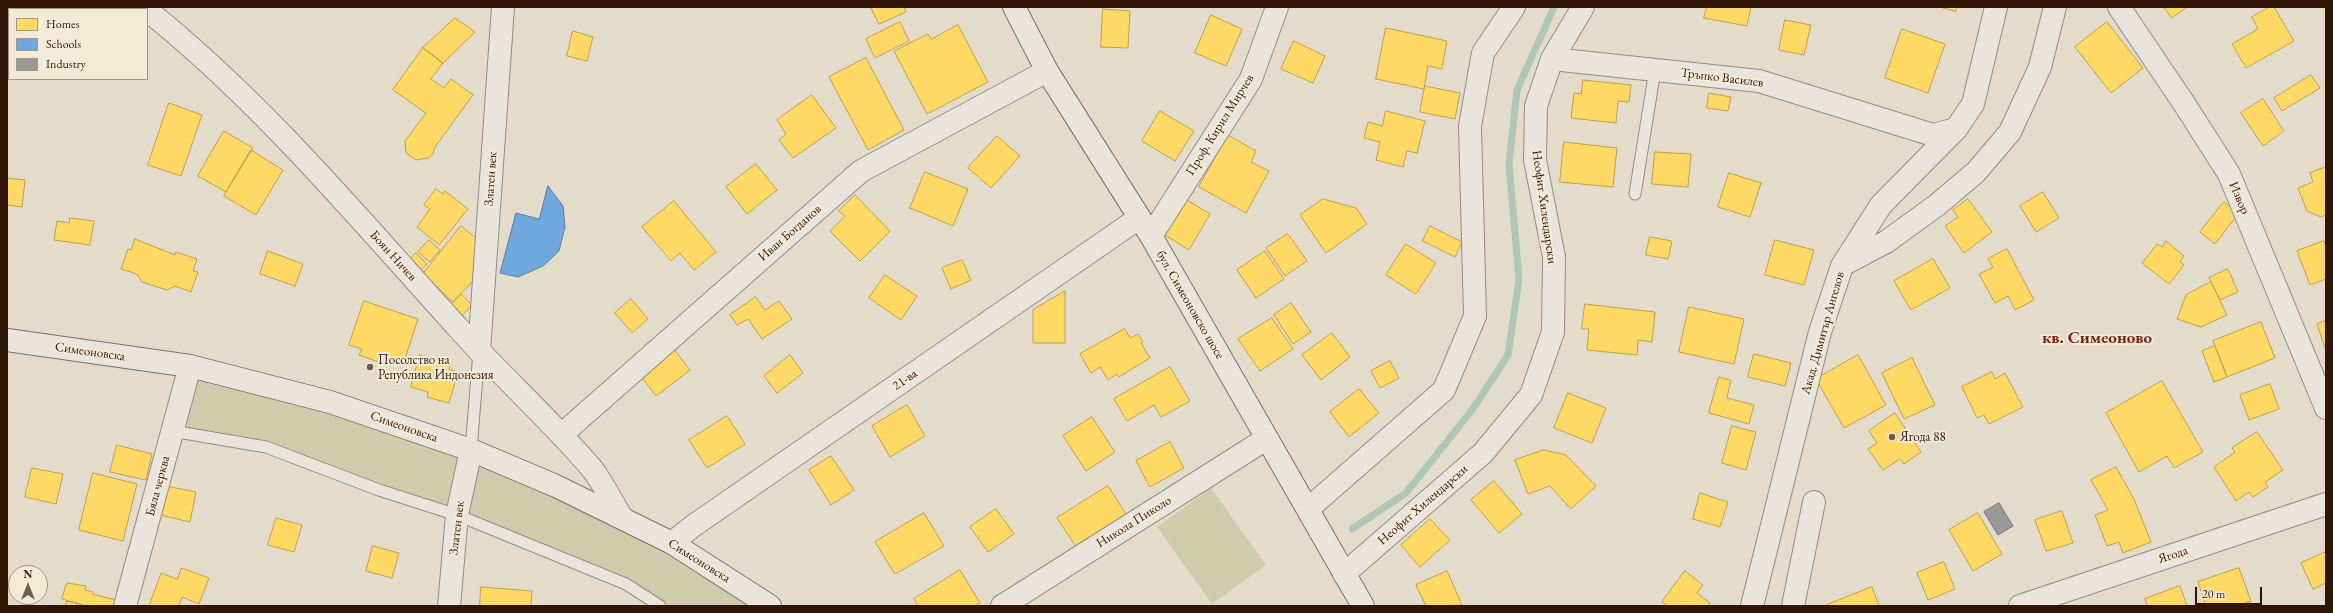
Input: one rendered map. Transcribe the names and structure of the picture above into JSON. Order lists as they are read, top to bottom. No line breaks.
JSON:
{"streets":{"street":["Тръпко Василев","Проф. Кирил Мирчев","Златен век","Извор","Неофит Хилендарски","Иван Богданов","Боян Ничев","бул. Симеоновско шосе","Акад. Димитър Ангелов","Симеоновска","21-ва","Бяла черква","Никола Пиколо","Ягода"]},"crossings":[["Тръпко Василев","Неофит Хилендарски"],["Тръпко Василев","Акад. Димитър Ангелов"],["Проф. Кирил Мирчев","бул. Симеоновско шосе"],["Проф. Кирил Мирчев","21-ва"],["Златен век","Боян Ничев"],["Златен век","Симеоновска"],["Неофит Хилендарски","бул. Симеоновско шосе"],["Иван Богданов","Боян Ничев"],["Иван Богданов","бул. Симеоновско шосе"],["Боян Ничев","Симеоновска"],["бул. Симеоновско шосе","21-ва"],["бул. Симеоновско шосе","Никола Пиколо"],["Симеоновска","21-ва"],["Симеоновска","Бяла черква"]],"districts":["кв. Симеоново"],"places":["Посолство на Република Индонезия","Ягода 88"],"legend":["Homes","Schools","Industry"],"scale_bar":"20 m","north":"top"}
